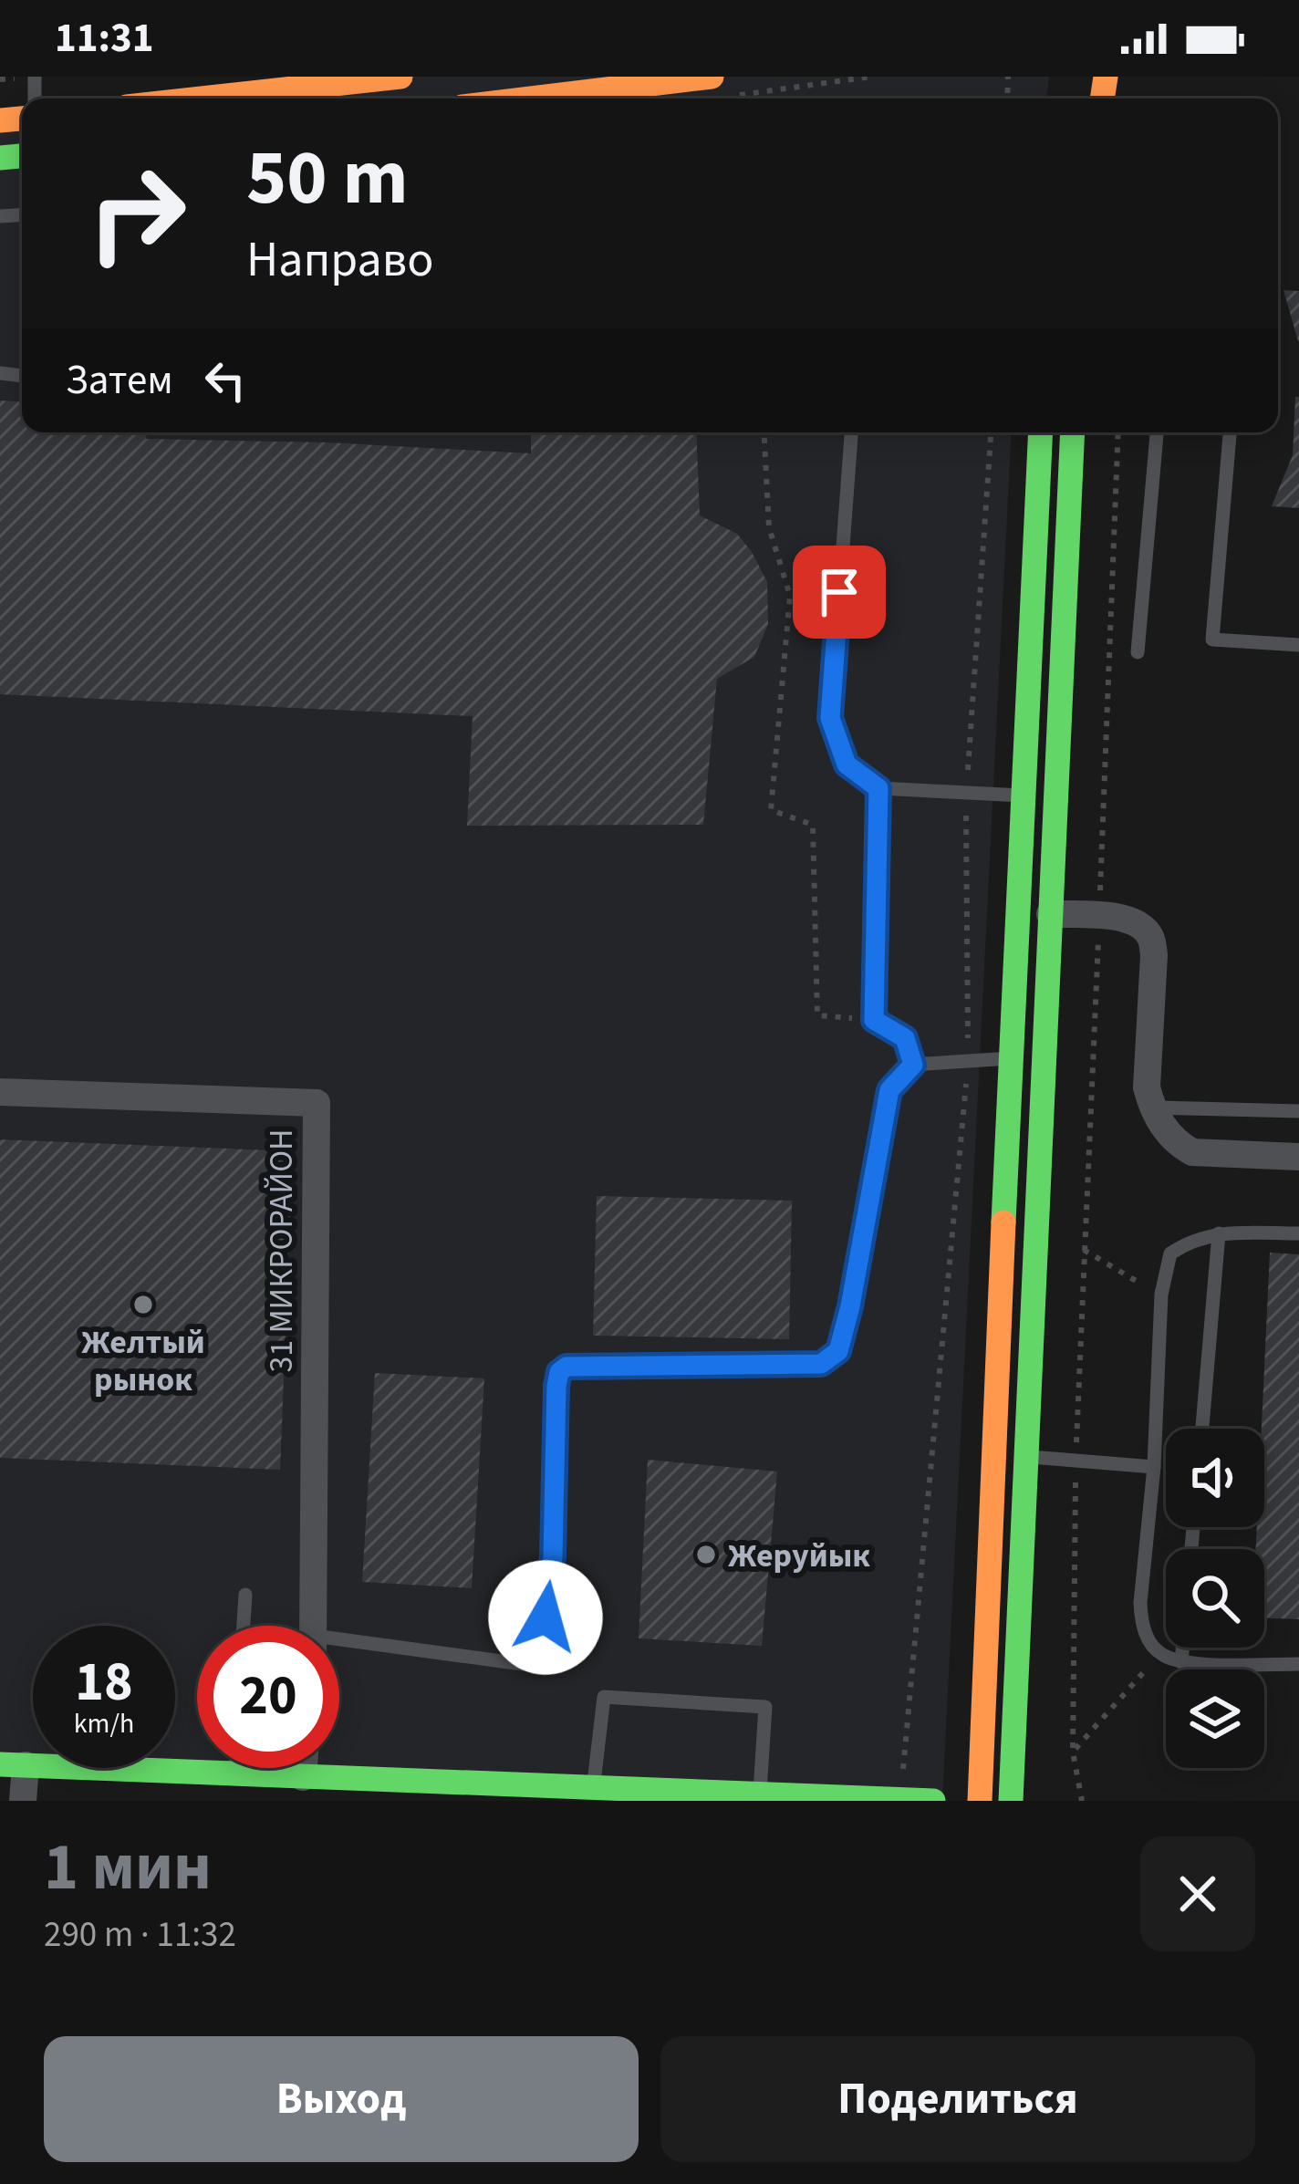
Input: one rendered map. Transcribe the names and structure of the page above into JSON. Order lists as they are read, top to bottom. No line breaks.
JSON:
{"streets":{"street":["31 МИКРОРАЙОН"]},"places":["Желтый рынок","Жеруйык"],"page":{"status":"11:31","turn":["50 m","Направо"],"then":"Затем","speed":"18 km/h","limit":"20","heading":["1 мин","290 m · 11:32"],"buttons":["Выход","Поделиться"]}}
